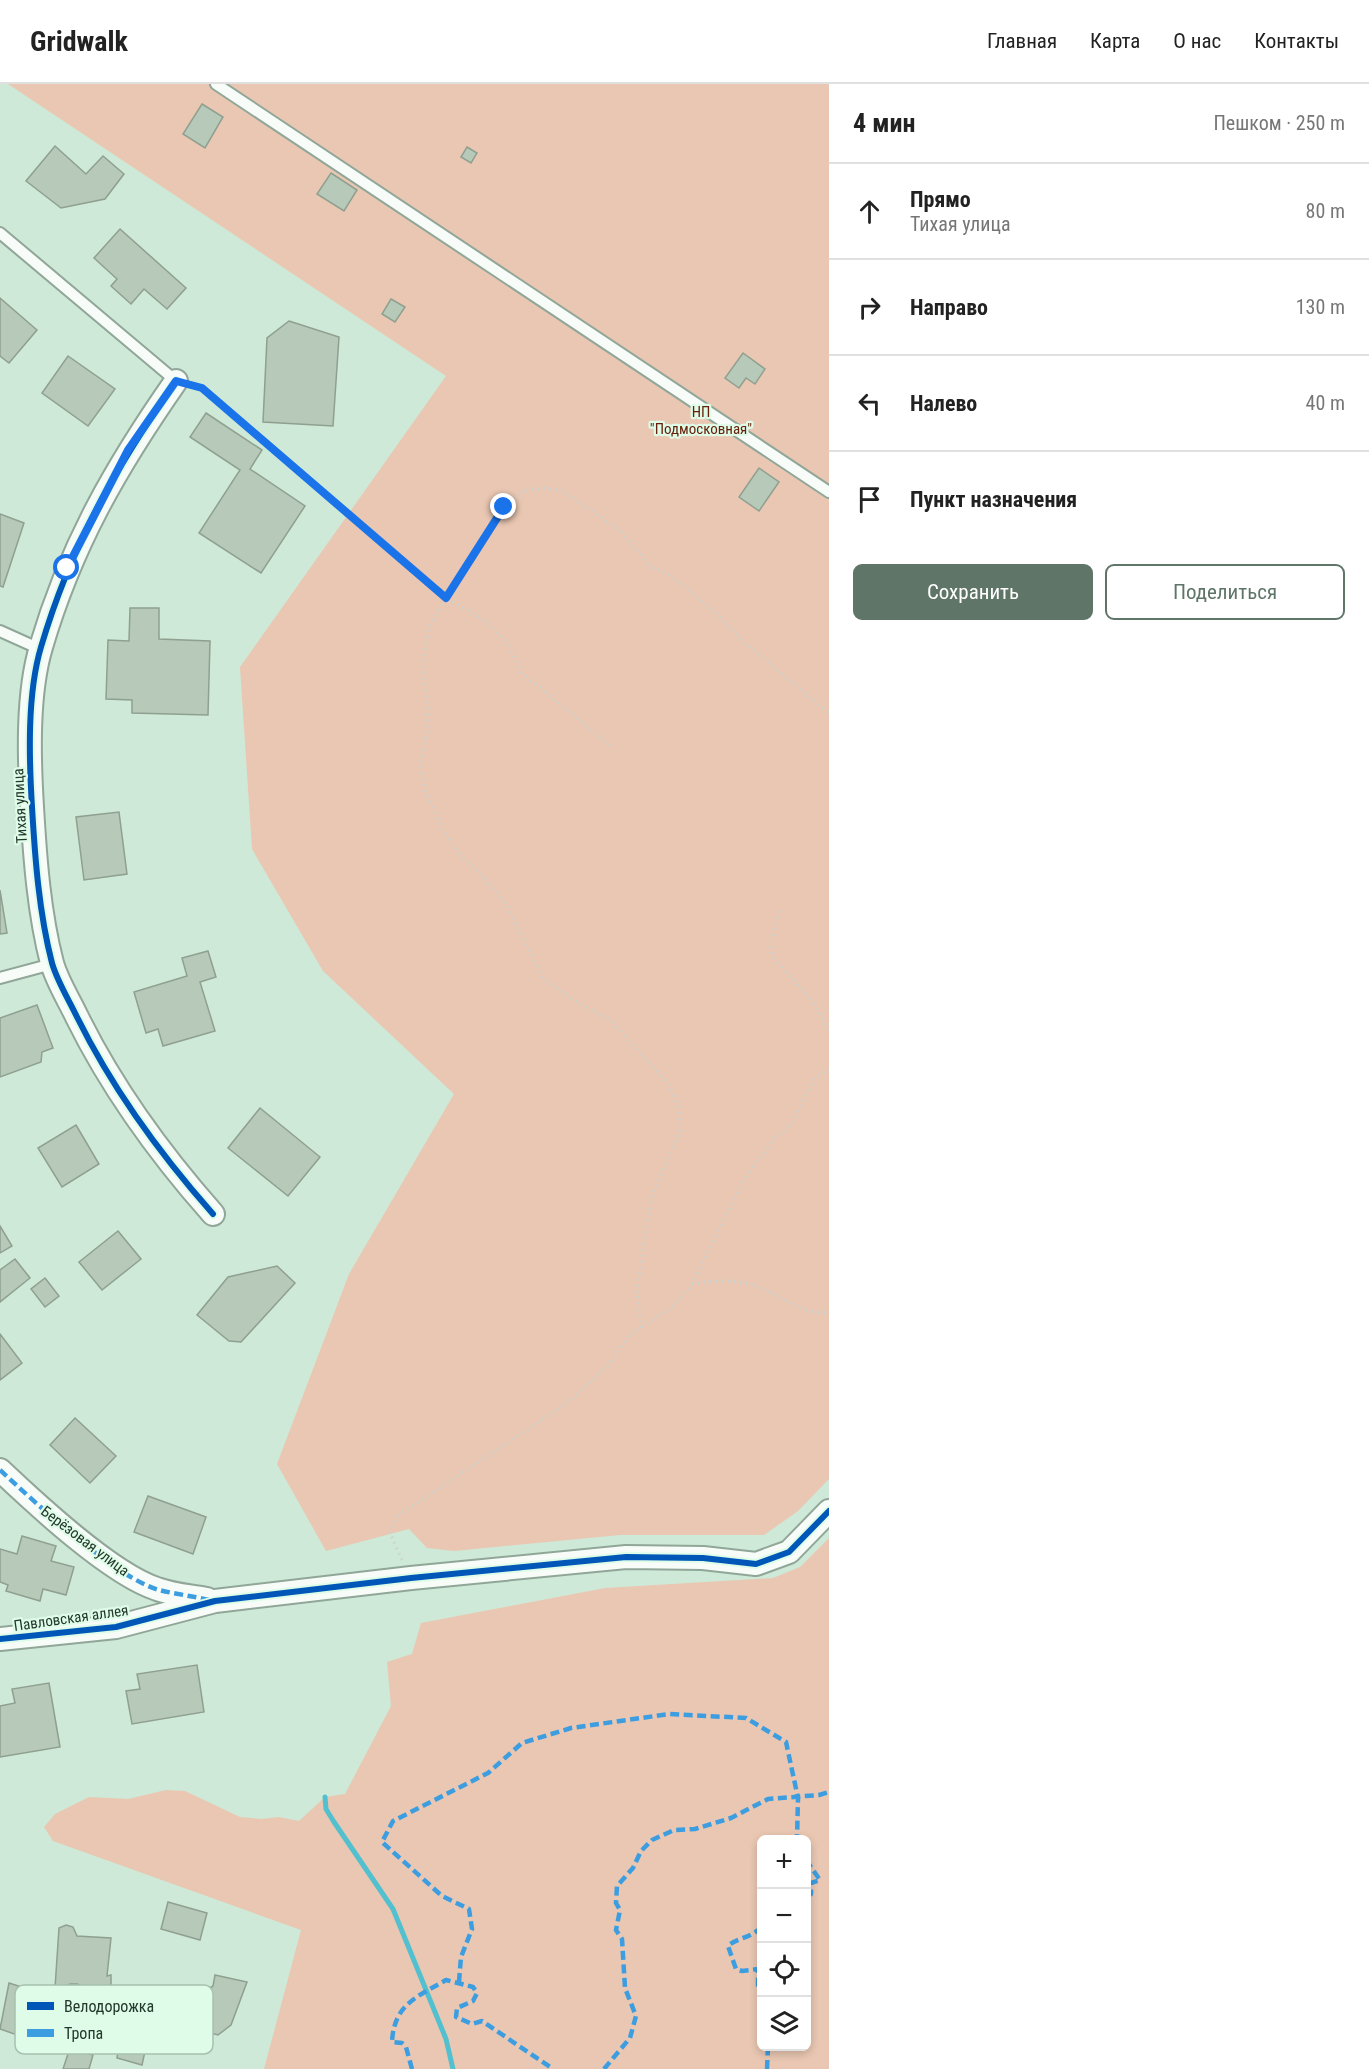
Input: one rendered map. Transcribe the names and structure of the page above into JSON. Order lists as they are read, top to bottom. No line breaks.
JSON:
{"streets":{"street":["Тихая улица","Берёзовая улица","Павловская аллея"]},"crossings":[["Берёзовая улица","Павловская аллея"]],"parks":["НП \"Подмосковная\""],"legend":["Велодорожка","Тропа"],"page":{"header":"Gridwalk","nav":["Главная","Карта","О нас","Контакты"],"heading":["4 мин","Пешком · 250 m"],"list":[["Прямо","Тихая улица","80 m"],["Направо","130 m"],["Налево","40 m"],"Пункт назначения"],"buttons":["Сохранить","Поделиться"],"map_buttons":["+","−"]}}
